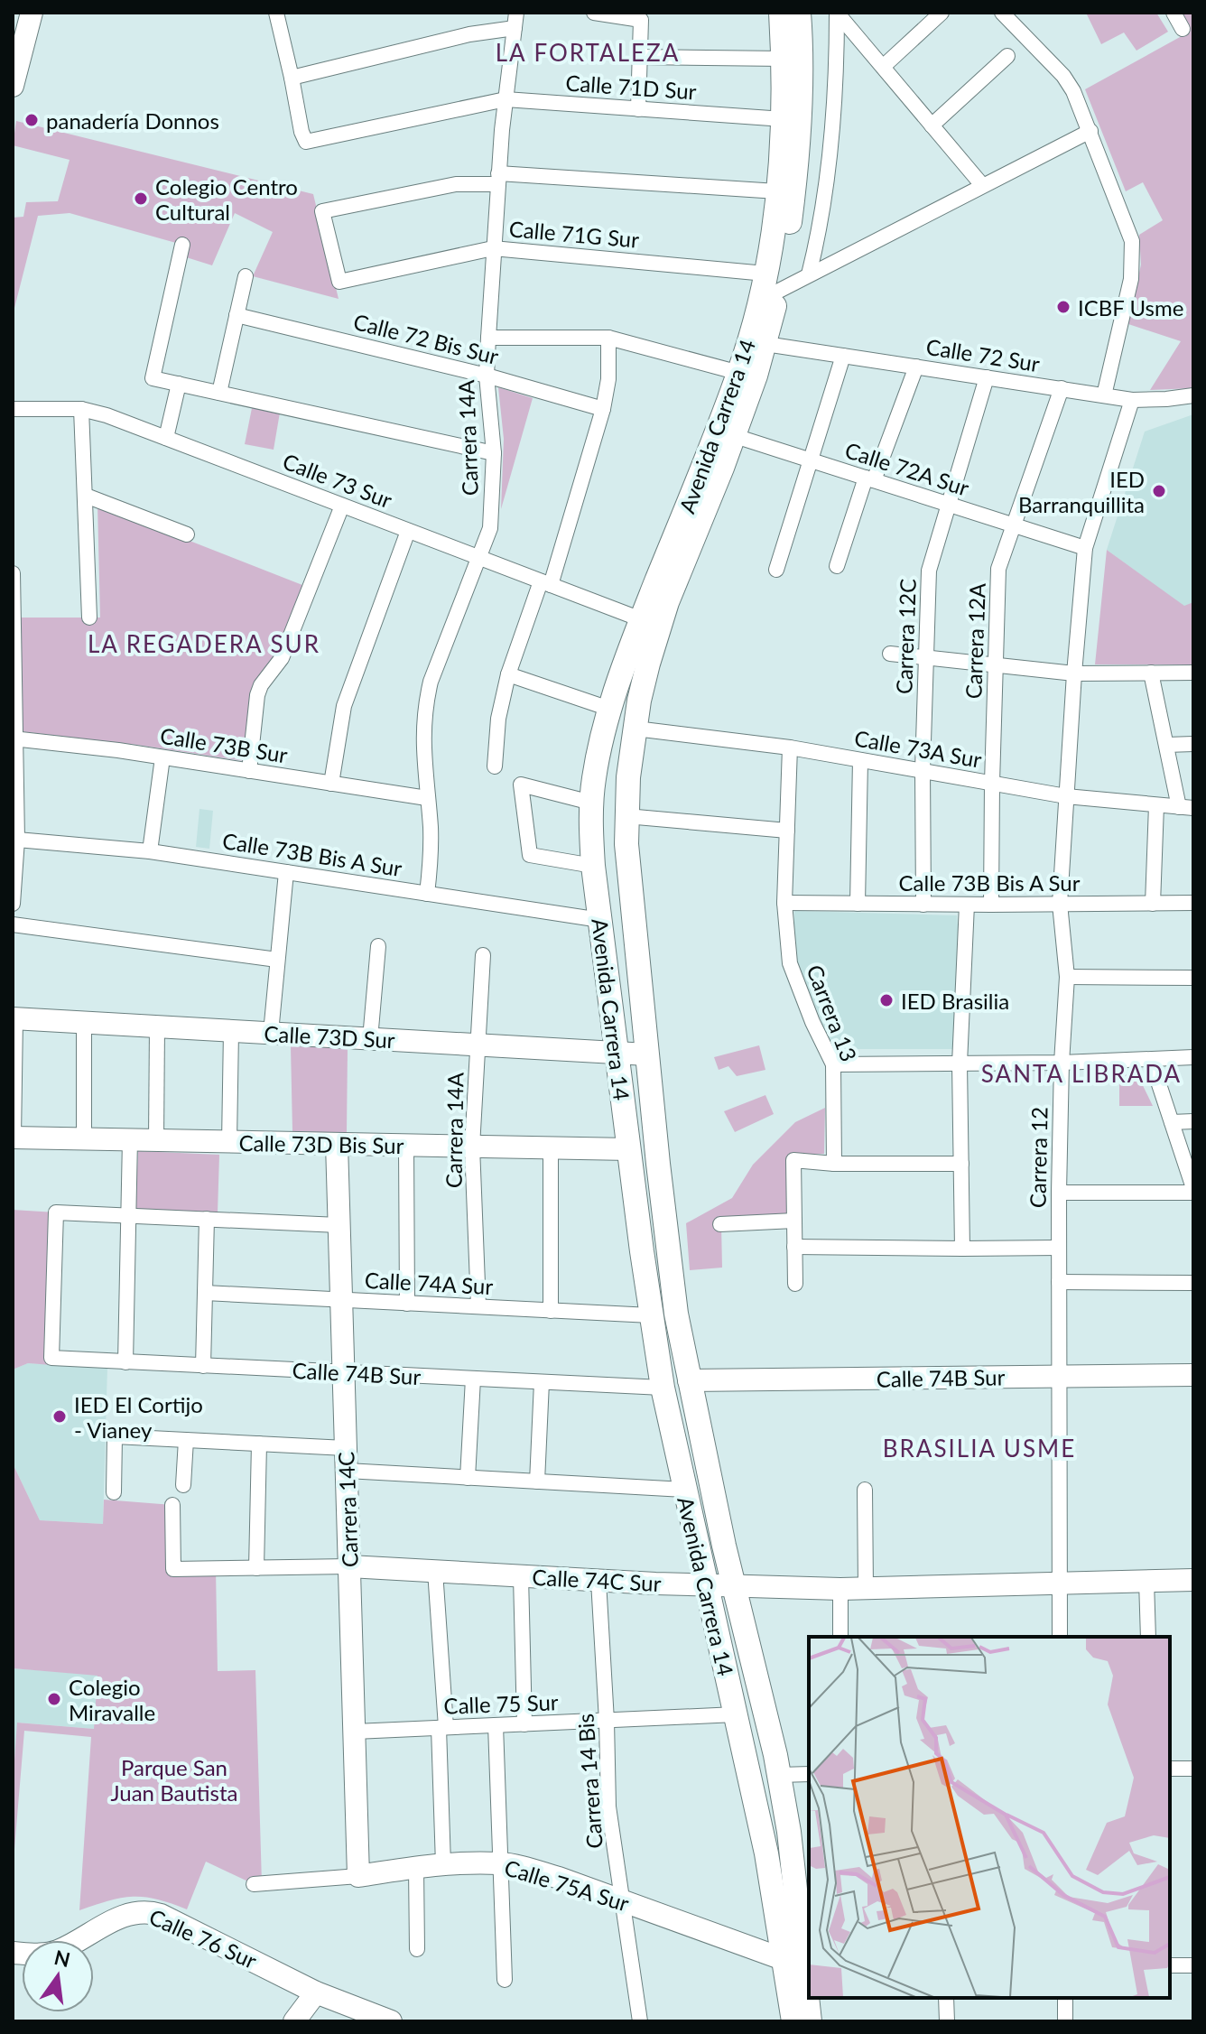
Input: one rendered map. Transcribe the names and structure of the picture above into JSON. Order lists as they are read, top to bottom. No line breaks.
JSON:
{"streets":{"main road":["Avenida Carrera 14"],"street":["Calle 71D Sur","Calle 71G Sur","Calle 72 Bis Sur","Calle 72 Sur","Carrera 14A","Calle 72A Sur","Calle 73 Sur","Carrera 12C","Carrera 12A","Calle 73B Sur","Calle 73A Sur","Calle 73B Bis A Sur","Carrera 13","Calle 73D Sur","Calle 73D Bis Sur","Carrera 12","Calle 74A Sur","Calle 74B Sur","Carrera 14C","Calle 74C Sur","Calle 75 Sur","Carrera 14 Bis","Calle 75A Sur","Calle 76 Sur"]},"crossings":[["Calle 71D Sur","Avenida Carrera 14"],["Calle 71D Sur","Carrera 14A"],["Calle 71G Sur","Avenida Carrera 14"],["Calle 71G Sur","Carrera 14A"],["Calle 72 Bis Sur","Carrera 14A"],["Calle 72 Sur","Avenida Carrera 14"],["Calle 72 Sur","Carrera 12C"],["Calle 72 Sur","Carrera 12A"],["Calle 72 Sur","Carrera 12"],["Avenida Carrera 14","Calle 72A Sur"],["Avenida Carrera 14","Calle 73 Sur"],["Avenida Carrera 14","Calle 73A Sur"],["Avenida Carrera 14","Calle 73B Bis A Sur"],["Avenida Carrera 14","Calle 73D Sur"],["Avenida Carrera 14","Calle 73D Bis Sur"],["Avenida Carrera 14","Calle 74A Sur"],["Avenida Carrera 14","Calle 74B Sur"],["Avenida Carrera 14","Calle 74C Sur"],["Avenida Carrera 14","Calle 75 Sur"],["Avenida Carrera 14","Calle 75A Sur"],["Carrera 14A","Calle 73 Sur"],["Carrera 14A","Calle 73B Sur"],["Carrera 14A","Calle 73B Bis A Sur"],["Carrera 14A","Calle 73D Sur"],["Carrera 14A","Calle 73D Bis Sur"],["Carrera 14A","Calle 74A Sur"],["Calle 72A Sur","Carrera 12C"],["Calle 72A Sur","Carrera 12A"],["Calle 72A Sur","Carrera 12"],["Carrera 12C","Calle 73A Sur"],["Carrera 12C","Calle 73B Bis A Sur"],["Carrera 12A","Calle 73A Sur"],["Carrera 12A","Calle 73B Bis A Sur"],["Calle 73A Sur","Carrera 13"],["Calle 73A Sur","Carrera 12"],["Calle 73B Bis A Sur","Carrera 13"],["Calle 73B Bis A Sur","Carrera 12"],["Calle 73D Bis Sur","Carrera 14C"],["Carrera 12","Calle 74B Sur"],["Carrera 12","Calle 74C Sur"],["Calle 74A Sur","Carrera 14C"],["Calle 74B Sur","Carrera 14C"],["Carrera 14C","Calle 74C Sur"],["Carrera 14C","Calle 75 Sur"],["Carrera 14C","Calle 75A Sur"],["Calle 74C Sur","Carrera 14 Bis"],["Calle 75 Sur","Carrera 14 Bis"],["Carrera 14 Bis","Calle 75A Sur"]],"districts":["LA FORTALEZA","LA REGADERA SUR","SANTA LIBRADA","BRASILIA USME"],"parks":["Parque San Juan Bautista"],"places":["panadería Donnos","Colegio Centro Cultural","ICBF Usme","IED Barranquillita","IED Brasilia","IED El Cortijo - Vianey","Colegio Miravalle"],"north":"top"}
